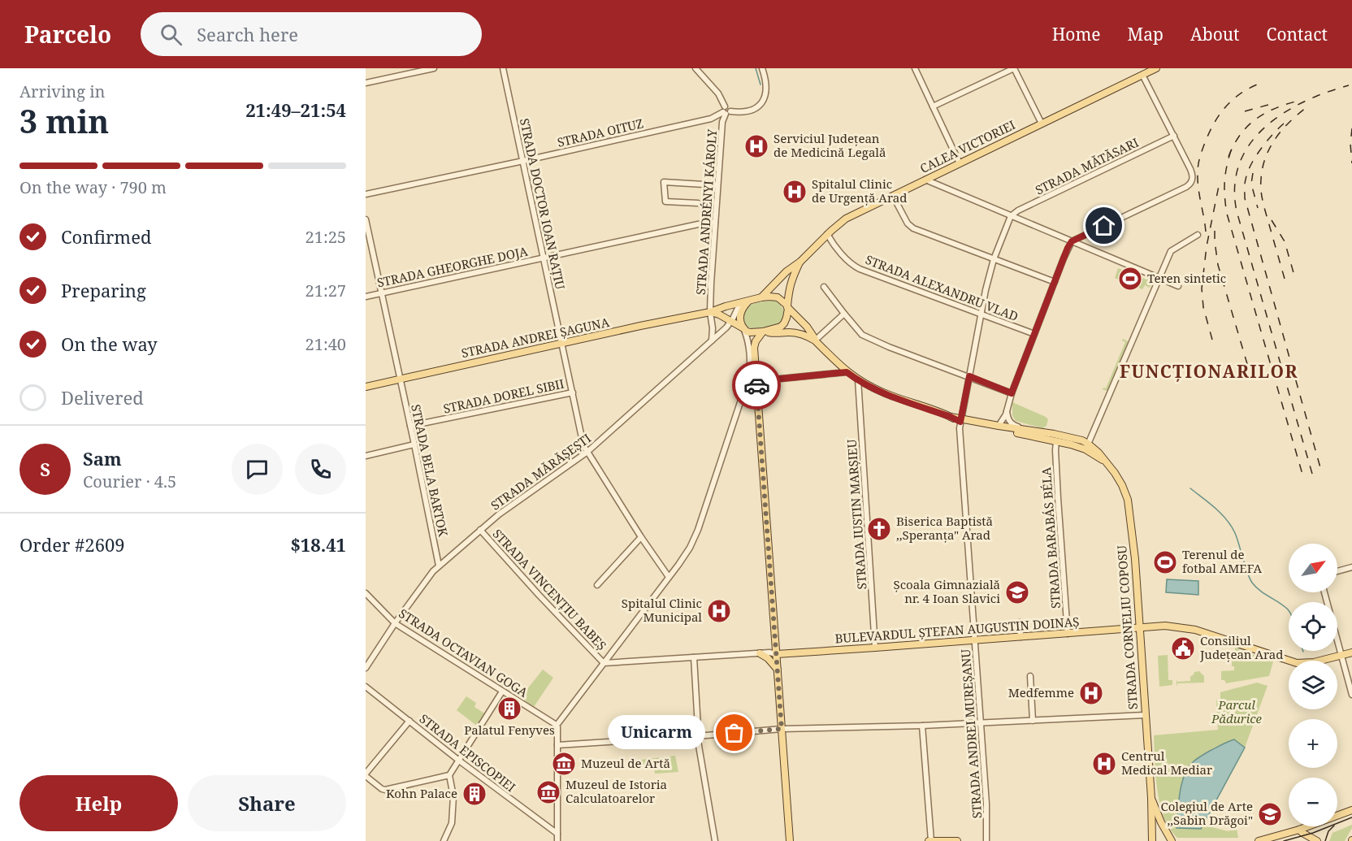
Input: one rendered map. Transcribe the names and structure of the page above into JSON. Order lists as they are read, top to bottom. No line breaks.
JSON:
{"streets":{"main road":["CALEA VICTORIEI","STRADA ANDREI ȘAGUNA","STRADA CORNELIU COPOSU","BULEVARDUL ȘTEFAN AUGUSTIN DOINAȘ"],"street":["STRADA OITUZ","STRADA MĂTĂSARI","STRADA DOCTOR IOAN RAȚIU","STRADA ANDRÉNYI KÁROLY","STRADA GHEORGHE DOJA","STRADA ALEXANDRU VLAD","STRADA DOREL SIBII","STRADA BELA BARTOK","STRADA MĂRĂȘEȘTI","STRADA IUSTIN MARȘIEU","STRADA BARABÁS BÉLA","STRADA VINCENȚIU BABEȘ","STRADA OCTAVIAN GOGA","STRADA ANDREI MUREȘANU","STRADA EPISCOPIEI"]},"crossings":[["STRADA OITUZ","STRADA DOCTOR IOAN RAȚIU"],["STRADA OITUZ","STRADA ANDRÉNYI KÁROLY"],["CALEA VICTORIEI","STRADA ALEXANDRU VLAD"],["CALEA VICTORIEI","STRADA ANDREI ȘAGUNA"],["STRADA MĂTĂSARI","STRADA ANDREI MUREȘANU"],["STRADA DOCTOR IOAN RAȚIU","STRADA GHEORGHE DOJA"],["STRADA DOCTOR IOAN RAȚIU","STRADA ANDREI ȘAGUNA"],["STRADA DOCTOR IOAN RAȚIU","STRADA DOREL SIBII"],["STRADA DOCTOR IOAN RAȚIU","STRADA MĂRĂȘEȘTI"],["STRADA ANDRÉNYI KÁROLY","STRADA GHEORGHE DOJA"],["STRADA ANDRÉNYI KÁROLY","STRADA ANDREI ȘAGUNA"],["STRADA GHEORGHE DOJA","STRADA BELA BARTOK"],["STRADA ALEXANDRU VLAD","STRADA ANDREI MUREȘANU"],["STRADA ANDREI ȘAGUNA","STRADA BELA BARTOK"],["STRADA ANDREI ȘAGUNA","STRADA MĂRĂȘEȘTI"],["STRADA DOREL SIBII","STRADA BELA BARTOK"],["STRADA BELA BARTOK","STRADA MĂRĂȘEȘTI"],["STRADA MĂRĂȘEȘTI","STRADA VINCENȚIU BABEȘ"],["STRADA MĂRĂȘEȘTI","STRADA OCTAVIAN GOGA"],["STRADA IUSTIN MARȘIEU","BULEVARDUL ȘTEFAN AUGUSTIN DOINAȘ"],["STRADA BARABÁS BÉLA","BULEVARDUL ȘTEFAN AUGUSTIN DOINAȘ"],["STRADA CORNELIU COPOSU","BULEVARDUL ȘTEFAN AUGUSTIN DOINAȘ"],["BULEVARDUL ȘTEFAN AUGUSTIN DOINAȘ","STRADA ANDREI MUREȘANU"]],"districts":["FUNCȚIONARILOR"],"parks":["Parcul Pădurice"],"places":{"hospital":["Serviciul Județean de Medicină Legală","Spitalul Clinic de Urgență Arad","Spitalul Clinic Municipal","Medfemme","Centrul Medical Mediar"],"sports":["Teren sintetic","Terenul de fotbal AMEFA"],"church":["Biserica Baptistă ,,Speranța\" Arad"],"school or university":["Școala Gimnazială nr. 4 Ioan Slavici","Colegiul de Arte ,,Sabin Drăgoi\""],"public building":["Consiliul Județean Arad"],"building":["Palatul Fenyves","Kohn Palace"],"other":["Unicarm"],"museum":["Muzeul de Artă","Muzeul de Istoria Calculatoarelor"]},"north":"top right","page":{"header":"Parcelo","search":"Search here","nav":["Home","Map","About","Contact"],"heading":["3 min","Arriving in","21:49–21:54"],"panel":["Sam","Courier · 4.5","Order #2609","$18.41"],"bar":"On the way · 790 m","list":[["Confirmed","21:25"],["Preparing","21:27"],["On the way","21:40"],"Delivered"],"round":"S","map_buttons":["+","−"],"bubble":"Unicarm","buttons":["Help","Share"]}}
